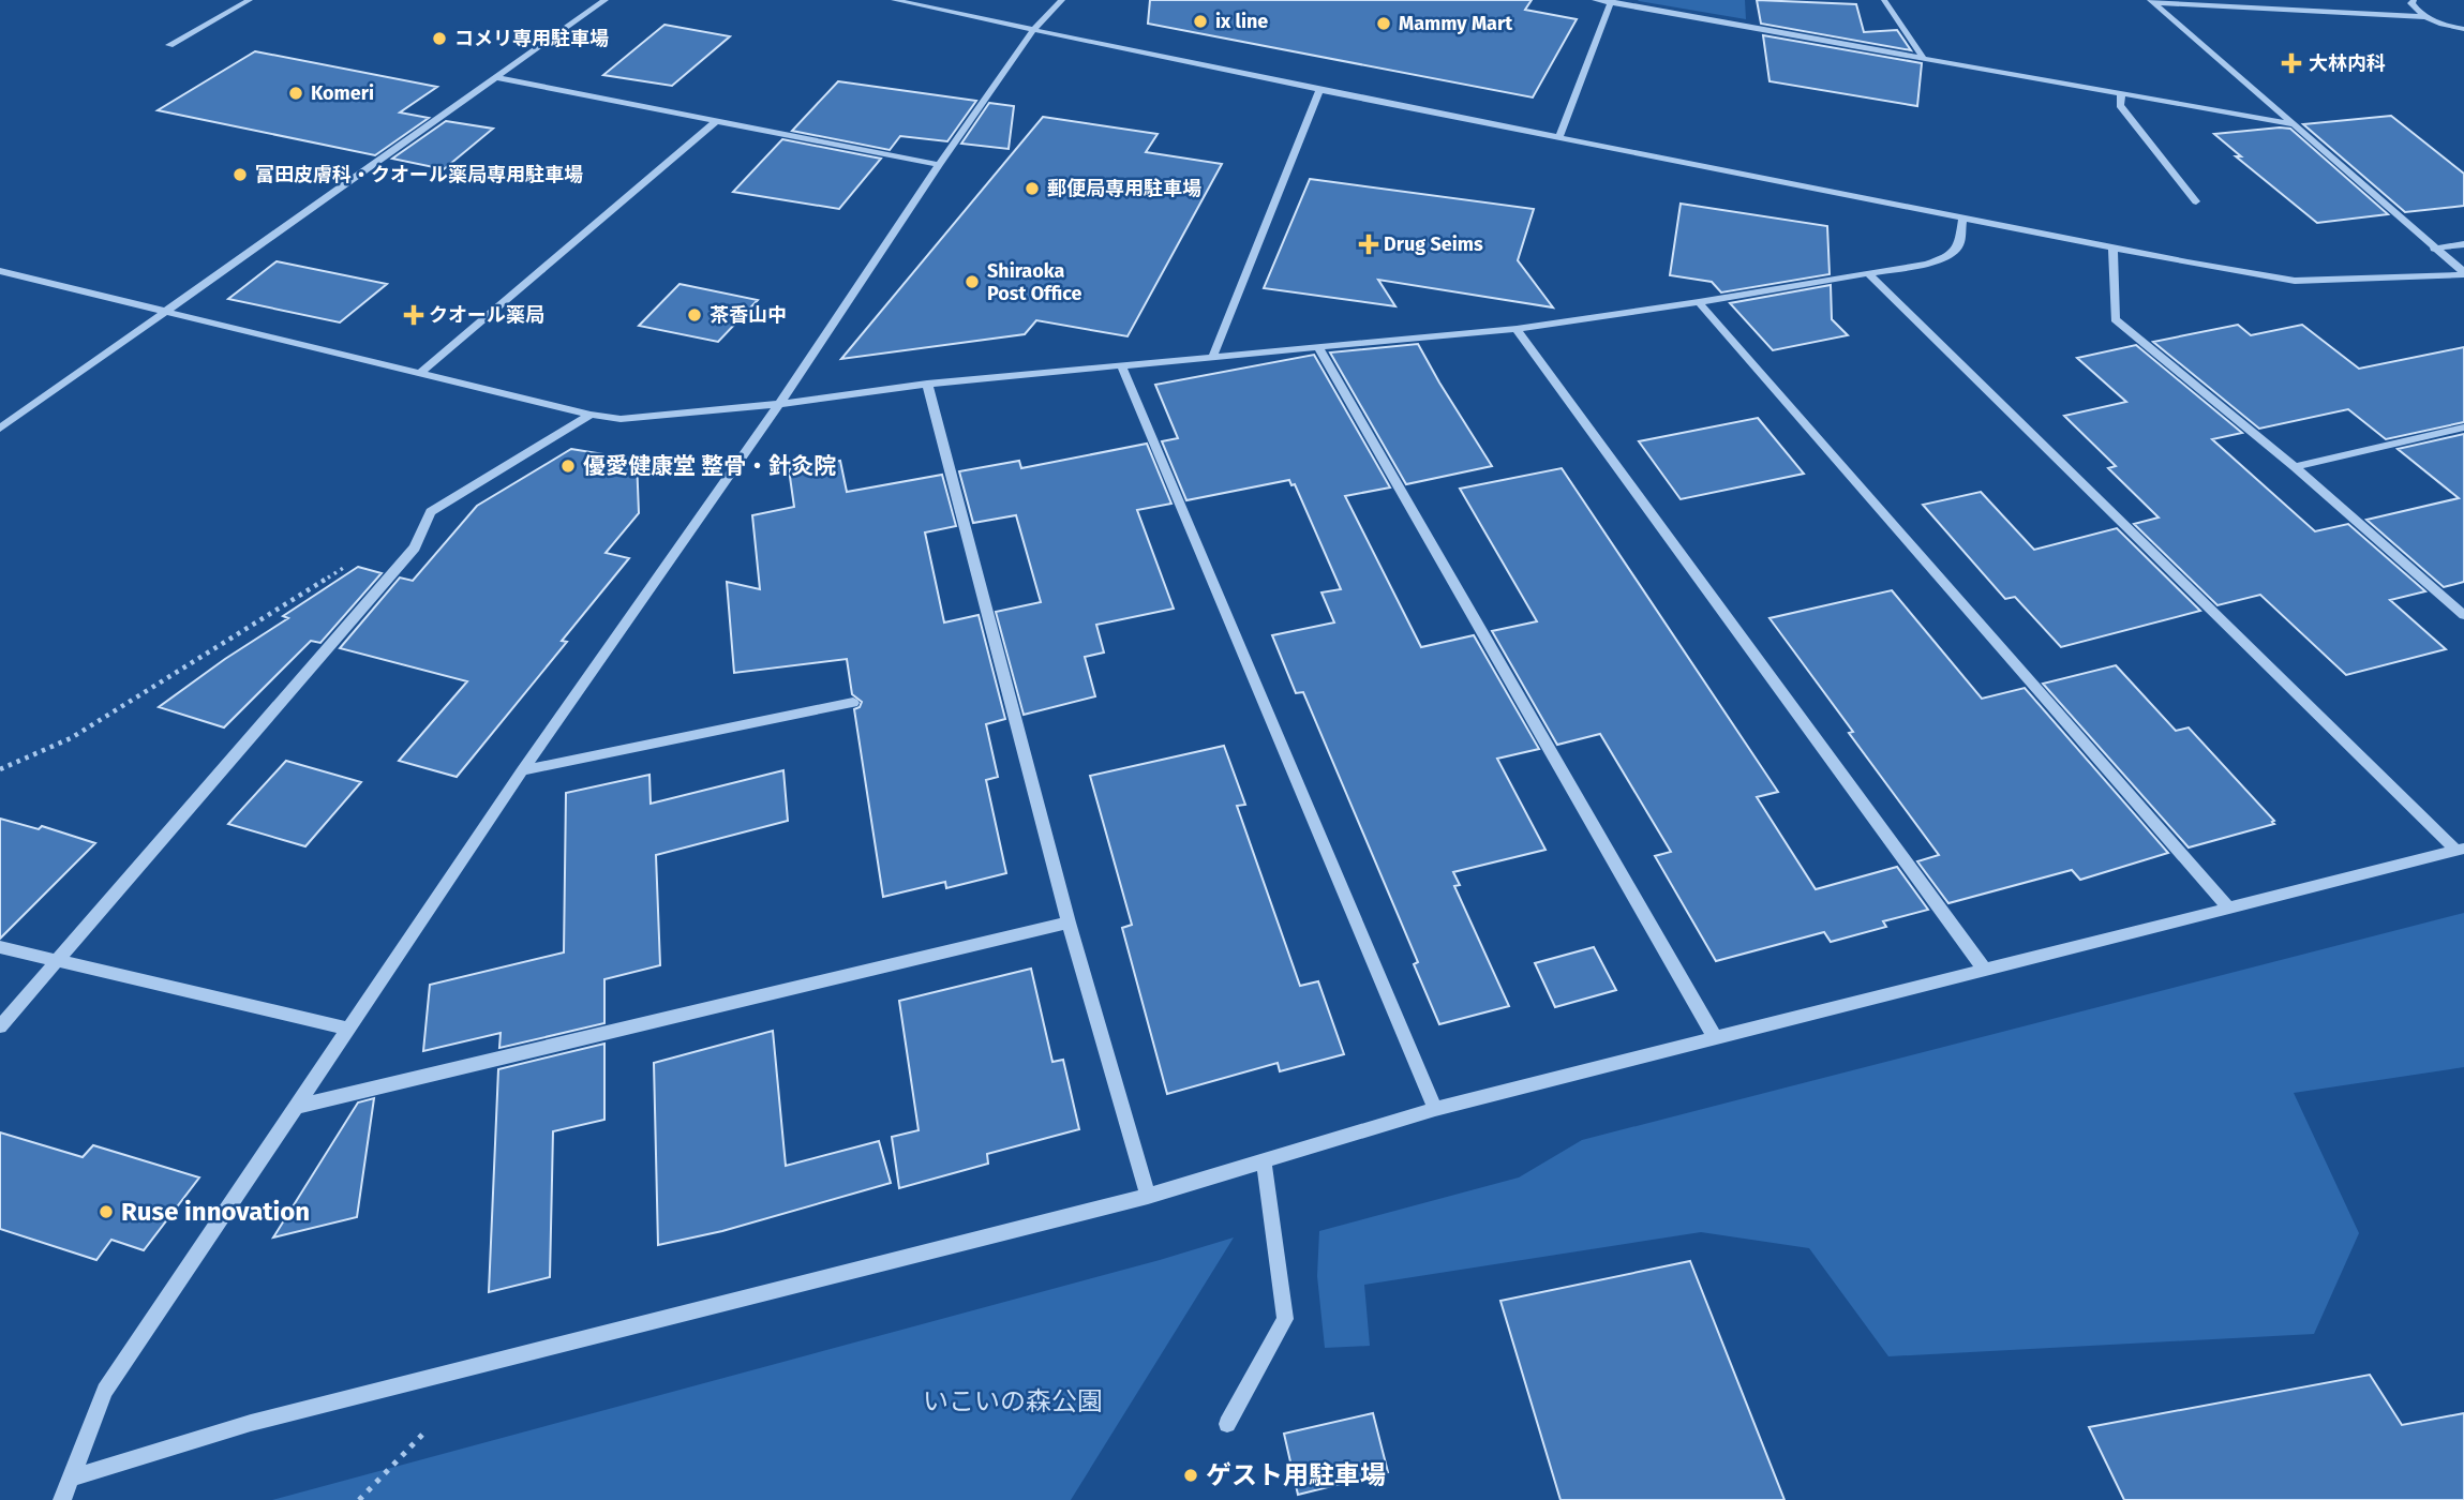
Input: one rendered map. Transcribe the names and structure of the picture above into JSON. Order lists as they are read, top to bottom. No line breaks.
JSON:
{"parks":["いこいの森公園"],"places":{"other":["ix line","Mammy Mart","コメリ専用駐車場","Komeri","富田皮膚科・クオール薬局専用駐車場","郵便局専用駐車場","Shiraoka Post Office","茶香山中","優愛健康堂 整骨・針灸院","Ruse innovation","ゲスト用駐車場"],"health":["大林内科","Drug Seims","クオール薬局"]}}
